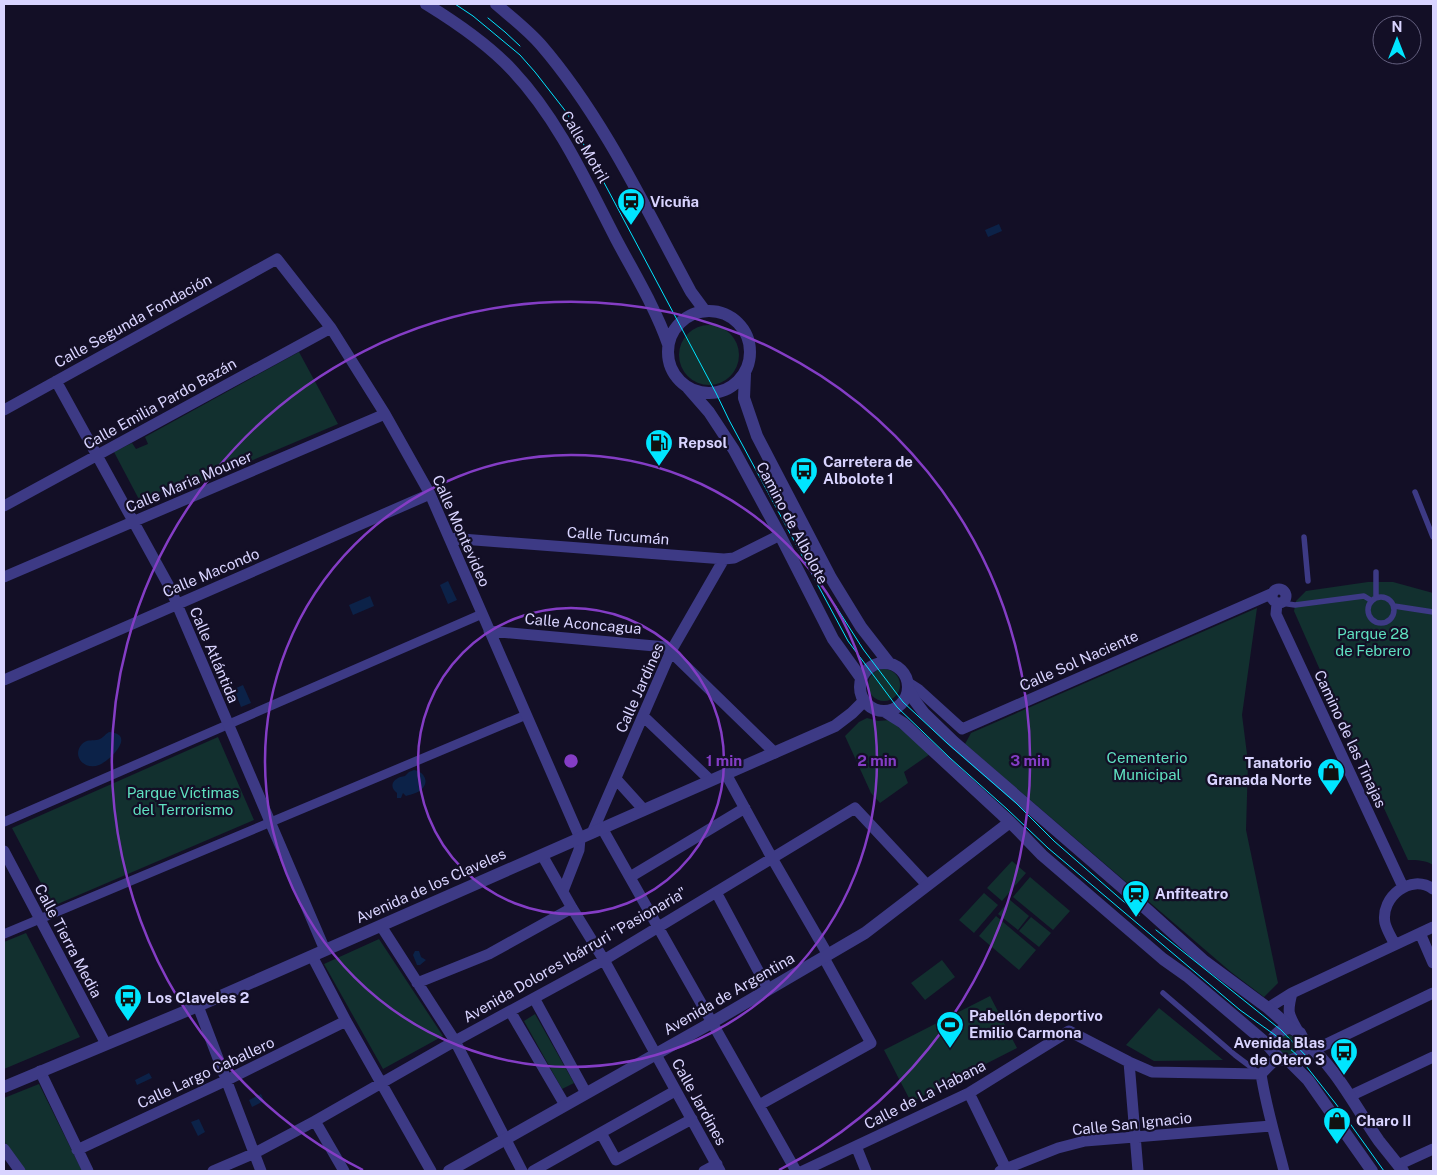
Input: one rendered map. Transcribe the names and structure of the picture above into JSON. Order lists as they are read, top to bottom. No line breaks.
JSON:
{"streets":{"street":["Calle Motril","Calle Segunda Fondación","Calle Emilia Pardo Bazán","Calle Maria Mouner","Camino de Albolote","Calle Montevideo","Calle Tucumán","Calle Macondo","Calle Aconcagua","Calle Atlántida","Calle Sol Naciente","Calle Jardines","Camino de las Tinajas","Avenida de los Claveles","Calle Tierra Media","Avenida Dolores Ibárruri \"Pasionaria\"","Avenida de Argentina","Calle Largo Caballero","Calle de La Habana","Calle San Ignacio"]},"crossings":[["Calle Motril","Camino de Albolote"],["Calle Segunda Fondación","Calle Montevideo"],["Calle Segunda Fondación","Calle Atlántida"],["Calle Emilia Pardo Bazán","Calle Montevideo"],["Calle Emilia Pardo Bazán","Calle Atlántida"],["Calle Maria Mouner","Calle Montevideo"],["Calle Maria Mouner","Calle Atlántida"],["Camino de Albolote","Calle Tucumán"],["Camino de Albolote","Calle Sol Naciente"],["Camino de Albolote","Avenida de los Claveles"],["Calle Montevideo","Calle Tucumán"],["Calle Montevideo","Calle Macondo"],["Calle Montevideo","Calle Aconcagua"],["Calle Montevideo","Calle Jardines"],["Calle Montevideo","Avenida de los Claveles"],["Calle Montevideo","Avenida Dolores Ibárruri \"Pasionaria\""],["Calle Montevideo","Avenida de Argentina"],["Calle Tucumán","Calle Jardines"],["Calle Macondo","Calle Atlántida"],["Calle Aconcagua","Calle Jardines"],["Calle Atlántida","Avenida de los Claveles"],["Calle Sol Naciente","Camino de las Tinajas"],["Calle Sol Naciente","Avenida de los Claveles"],["Calle Jardines","Avenida de los Claveles"],["Calle Jardines","Avenida Dolores Ibárruri \"Pasionaria\""],["Calle Jardines","Avenida de Argentina"],["Avenida de los Claveles","Calle Tierra Media"],["Avenida Dolores Ibárruri \"Pasionaria\"","Avenida de Argentina"]],"parks":["Parque 28 de Febrero","Cementerio Municipal","Parque Víctimas del Terrorismo"],"places":{"station":["Vicuña","Anfiteatro"],"fuel station":["Repsol"],"bus stop":["Carretera de Albolote 1","Los Claveles 2","Avenida Blas de Otero 3"],"shop":["Tanatorio Granada Norte","Charo II"],"sports":["Pabellón deportivo Emilio Carmona"]},"north":"top","rings":["1 min","2 min","3 min"]}
